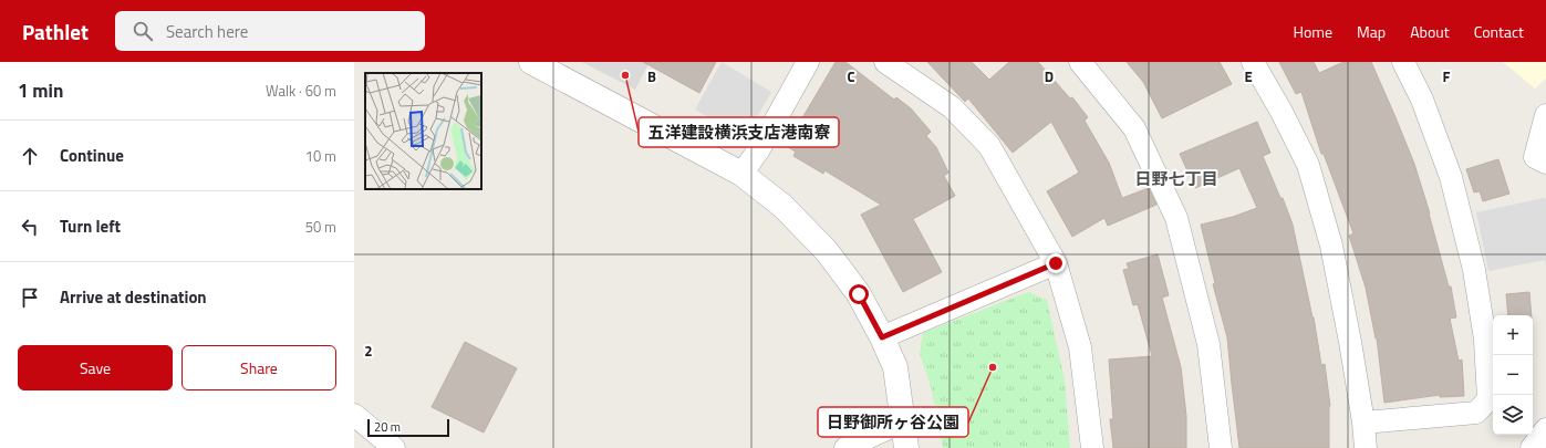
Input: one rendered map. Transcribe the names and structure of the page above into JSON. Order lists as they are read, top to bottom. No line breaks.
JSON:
{"districts":["日野七丁目"],"places":["五洋建設横浜支店港南寮","日野御所ヶ谷公園"],"scale_bar":"20 m","page":{"header":"Pathlet","search":"Search here","nav":["Home","Map","About","Contact"],"heading":["1 min","Walk · 60 m"],"list":[["Continue","10 m"],["Turn left","50 m"],"Arrive at destination"],"map_buttons":["+","−"],"buttons":["Save","Share"],"scale":"20 m"},"grid":{"columns":["B","C","D","E","F"],"rows":["2"]}}
